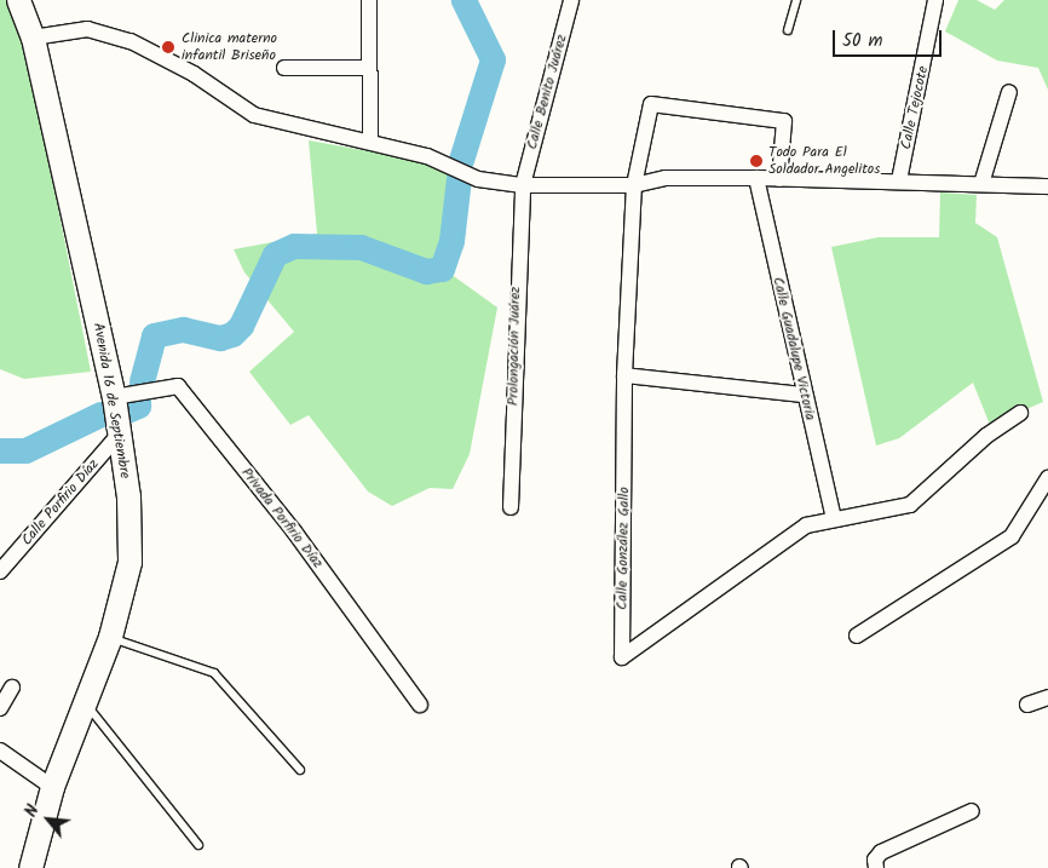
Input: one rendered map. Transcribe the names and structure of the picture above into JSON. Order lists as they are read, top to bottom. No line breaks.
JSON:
{"streets":{"main road":["Avenida 16 de Septiembre"],"street":["Calle Benito Juárez","Calle Tejocote","Prolongación Juárez","Calle Guadalupe Victoria","Calle Porfirio Díaz","Privada Porfirio Díaz","Calle González Gallo"]},"crossings":[["Calle Benito Juárez","Prolongación Juárez"],["Calle Guadalupe Victoria","Calle González Gallo"],["Avenida 16 de Septiembre","Calle Porfirio Díaz"],["Avenida 16 de Septiembre","Privada Porfirio Díaz"]],"places":["Clinica materno infantil Briseño","Todo Para El Soldador Angelitos"],"scale_bar":"50 m","north":"top left"}
